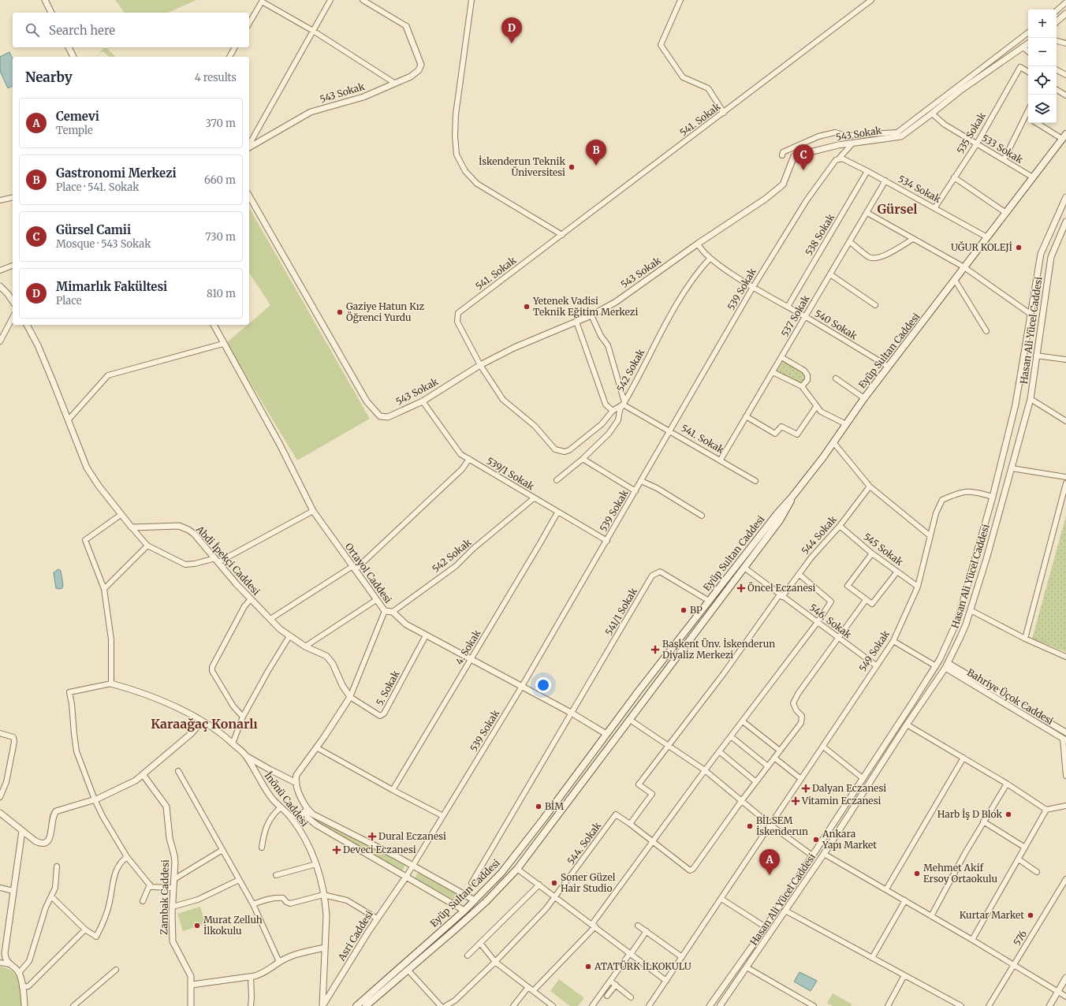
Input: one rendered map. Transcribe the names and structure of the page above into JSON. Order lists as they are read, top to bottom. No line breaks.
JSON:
{"streets":{"main road":["Eyüp Sultan Caddesi"],"street":["543 Sokak","541. Sokak","535 Sokak","533 Sokak","534 Sokak","538 Sokak","539 Sokak","537 Sokak","540 Sokak","Hasan Ali Yücel Caddesi","542 Sokak","539/1 Sokak","544 Sokak","545 Sokak","Abdi İpekçi Caddesi","Ortayol Caddesi","541/1 Sokak","546. Sokak","4. Sokak","549 Sokak","5. Sokak","Bahriye Üçok Caddesi","İnönü Caddesi","544. Sokak","Zambak Caddesi","Asri Caddesi","576"]},"crossings":[["543 Sokak","541. Sokak"],["543 Sokak","533 Sokak"],["543 Sokak","539 Sokak"],["543 Sokak","540 Sokak"],["543 Sokak","539/1 Sokak"],["541. Sokak","539 Sokak"],["541. Sokak","537 Sokak"],["541. Sokak","542 Sokak"],["535 Sokak","533 Sokak"],["535 Sokak","534 Sokak"],["533 Sokak","Eyüp Sultan Caddesi"],["534 Sokak","538 Sokak"],["534 Sokak","539 Sokak"],["534 Sokak","537 Sokak"],["534 Sokak","Eyüp Sultan Caddesi"],["538 Sokak","540 Sokak"],["539 Sokak","540 Sokak"],["539 Sokak","539/1 Sokak"],["539 Sokak","Ortayol Caddesi"],["539 Sokak","Asri Caddesi"],["537 Sokak","540 Sokak"],["540 Sokak","Eyüp Sultan Caddesi"],["540 Sokak","542 Sokak"],["Hasan Ali Yücel Caddesi","Bahriye Üçok Caddesi"],["Eyüp Sultan Caddesi","Ortayol Caddesi"],["Eyüp Sultan Caddesi","541/1 Sokak"],["542 Sokak","539/1 Sokak"],["542 Sokak","Ortayol Caddesi"],["539/1 Sokak","4. Sokak"],["544 Sokak","545 Sokak"],["544 Sokak","546. Sokak"],["545 Sokak","549 Sokak"],["Abdi İpekçi Caddesi","5. Sokak"],["Ortayol Caddesi","541/1 Sokak"],["Ortayol Caddesi","4. Sokak"],["Ortayol Caddesi","5. Sokak"],["546. Sokak","549 Sokak"],["İnönü Caddesi","Asri Caddesi"]],"districts":["Gürsel","Karaağaç Konarlı"],"places":{"other":["İskenderun Teknik Üniversitesi","UĞUR KOLEJİ","Yetenek Vadisi Teknik Eğitim Merkezi","Gaziye Hatun Kız Öğrenci Yurdu","BP","BİM","Harb İş D Blok","BİLSEM İskenderun","Ankara Yapı Market","Mehmet Akif Ersoy Ortaokulu","Soner Güzel Hair Studio","Kurtar Market","Murat Zelluh İlkokulu","ATATÜRK İLKOKULU"],"health":["Öncel Eczanesi","Başkent Ünv. İskenderun Diyaliz Merkezi","Dalyan Eczanesi","Vitamin Eczanesi","Dural Eczanesi","Deveci Eczanesi"]},"page":{"map_buttons":["+","−"],"search":"Search here","pins":["D","B","C","A"],"heading":["Nearby","4 results"],"list":[{"mark":"A","name":"Cemevi","note":"Temple","value":"370 m"},{"mark":"B","name":"Gastronomi Merkezi","note":"Place · 541. Sokak","value":"660 m"},{"mark":"C","name":"Gürsel Camii","note":"Mosque · 543 Sokak","value":"730 m"},{"mark":"D","name":"Mimarlık Fakültesi","note":"Place","value":"810 m"}]}}
